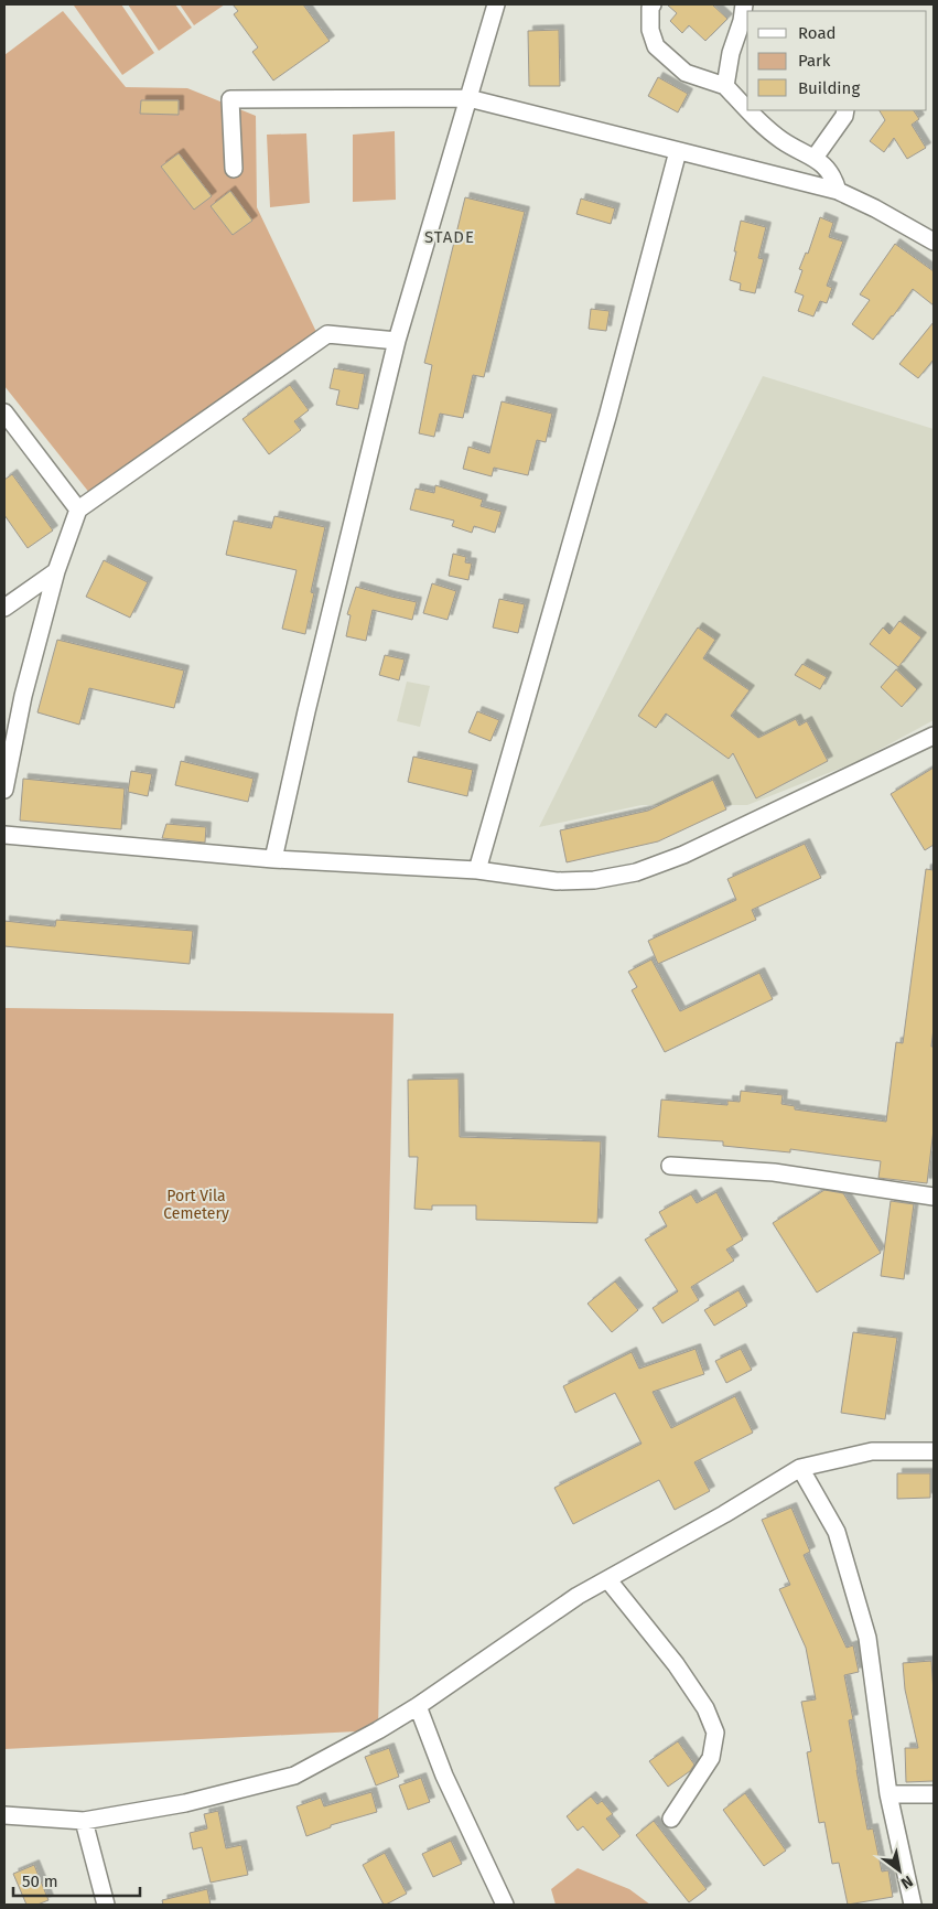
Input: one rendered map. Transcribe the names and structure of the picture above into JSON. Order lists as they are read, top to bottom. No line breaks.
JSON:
{"districts":["STADE"],"parks":["Port Vila Cemetery"],"legend":["Road","Park","Building"],"scale_bar":"50 m","north":"bottom right"}
